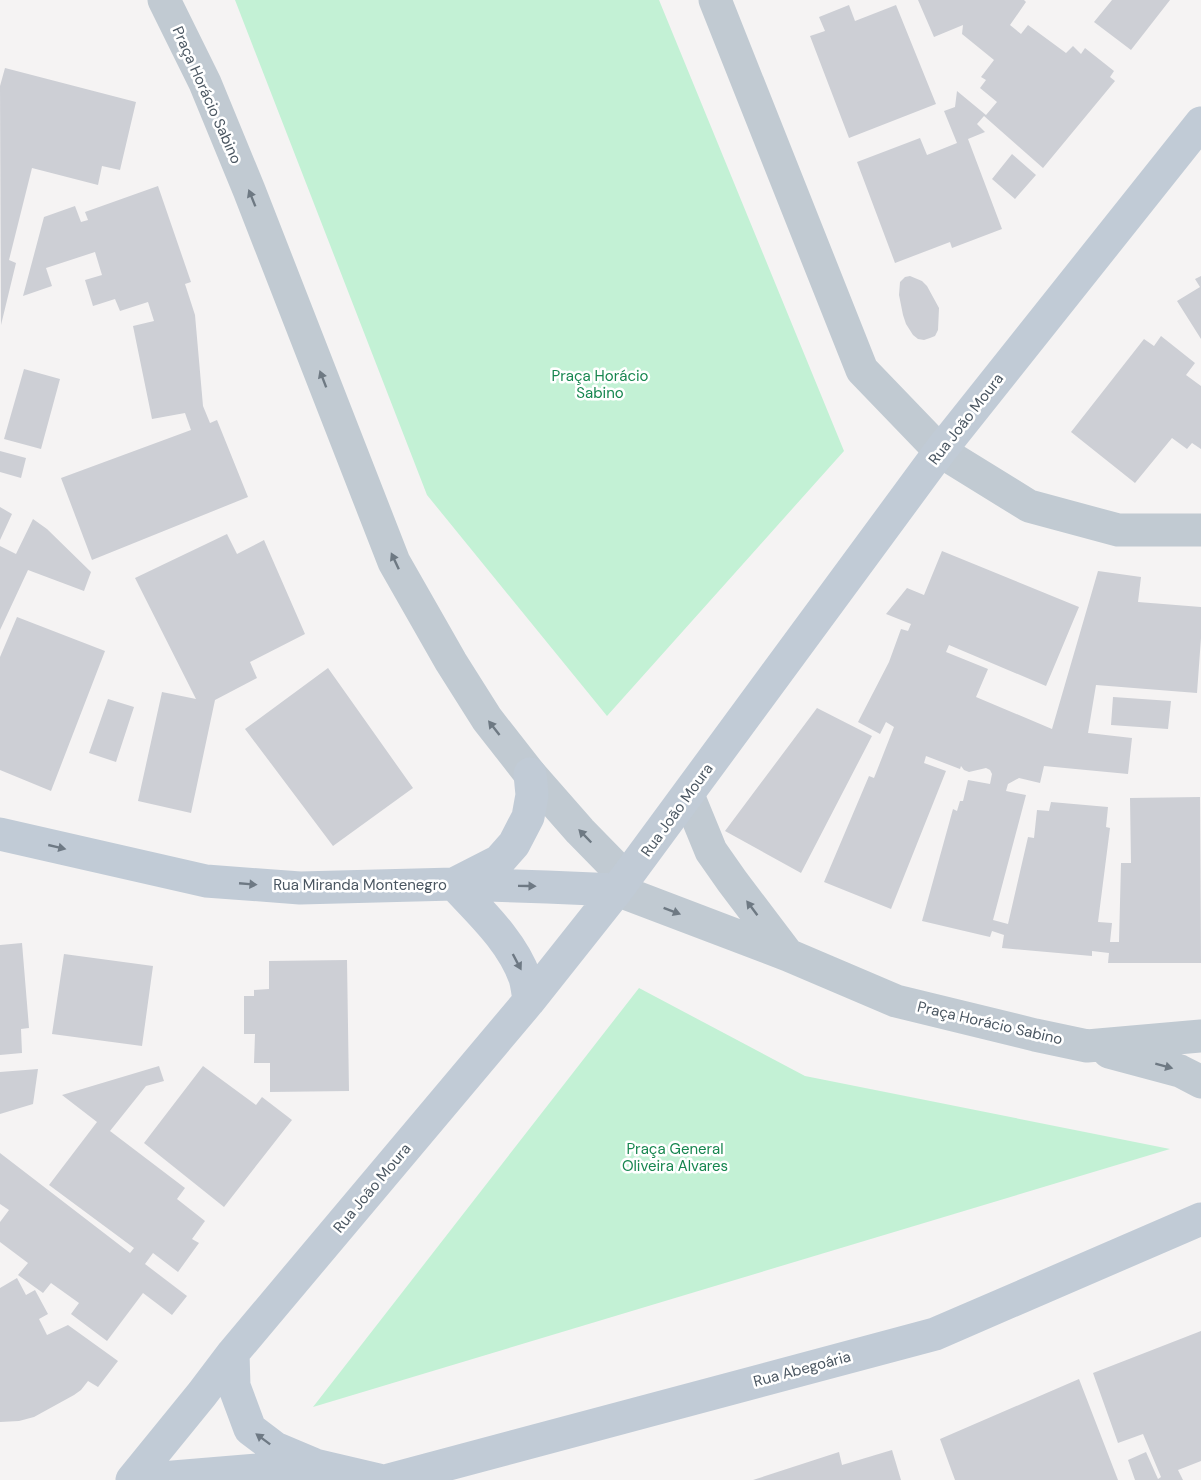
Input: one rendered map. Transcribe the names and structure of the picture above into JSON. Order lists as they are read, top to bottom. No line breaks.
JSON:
{"streets":{"street":["Praça Horácio Sabino","Rua João Moura","Rua Miranda Montenegro","Rua Abegoária"]},"crossings":[["Praça Horácio Sabino","Rua João Moura"],["Praça Horácio Sabino","Rua Miranda Montenegro"],["Rua João Moura","Rua Miranda Montenegro"]],"one_way":["Rua Miranda Montenegro"],"parks":["Praça Horácio Sabino","Praça General Oliveira Alvares"]}
